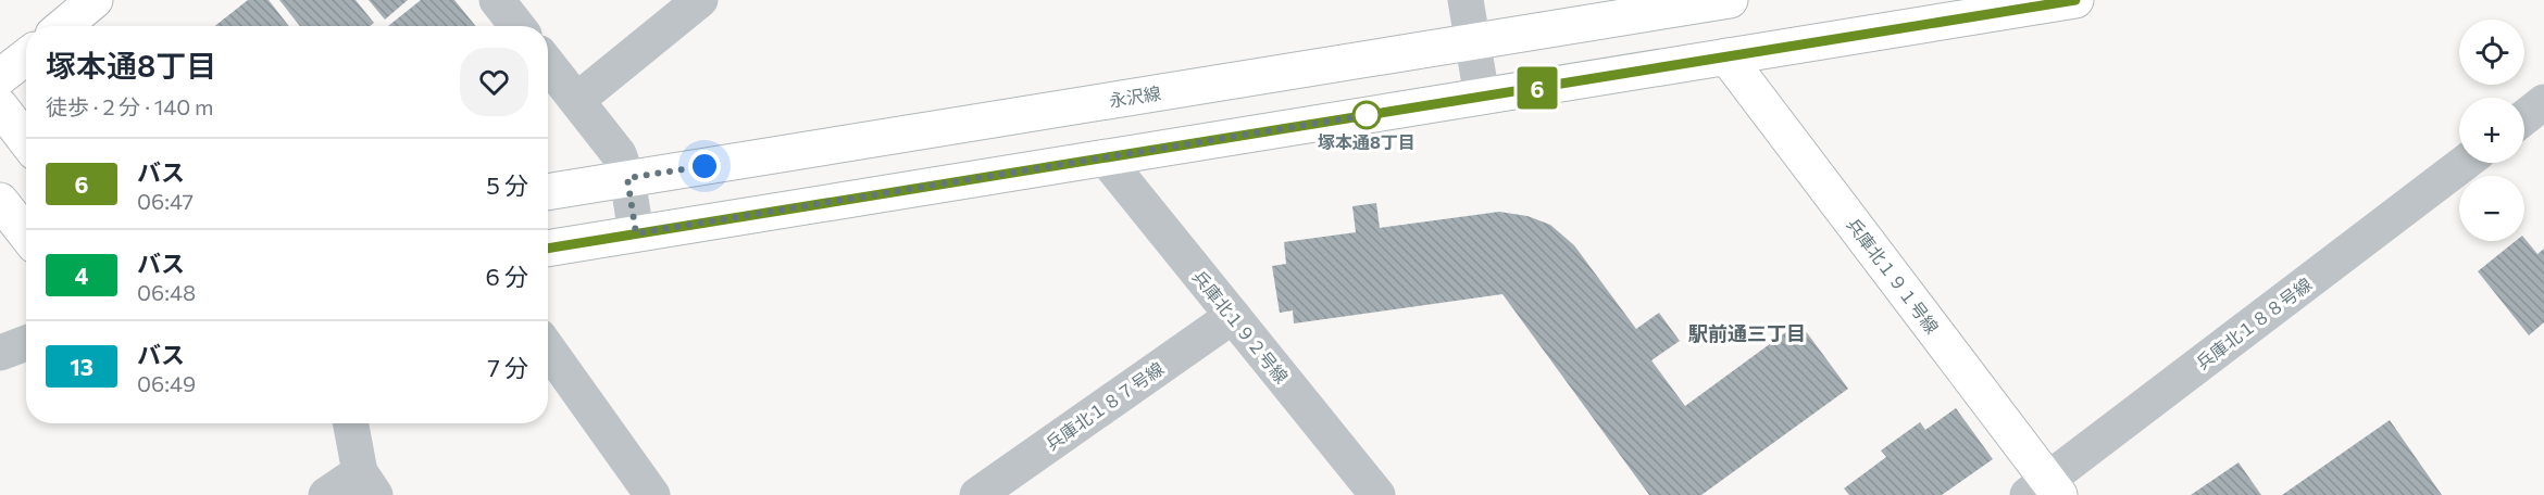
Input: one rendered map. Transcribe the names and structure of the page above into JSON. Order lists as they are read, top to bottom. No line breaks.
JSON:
{"streets":{"main road":["永沢線","兵庫北１９１号線"],"street":["兵庫北１８８号線","兵庫北１９２号線","兵庫北１８７号線"]},"crossings":[["兵庫北１９１号線","兵庫北１８８号線"],["兵庫北１９２号線","兵庫北１８７号線"]],"districts":["駅前通三丁目"],"places":["塚本通8丁目"],"lines":["bus line 6"],"page":{"on_map":"6","map_buttons":["+","−"],"heading":["塚本通8丁目","徒歩 · 2 分 · 140 m"],"list":[{"mark":"6","name":"バス","note":"06:47","value":"5 分"},{"mark":"4","name":"バス","note":"06:48","value":"6 分"},{"mark":"13","name":"バス","note":"06:49","value":"7 分"}]}}
